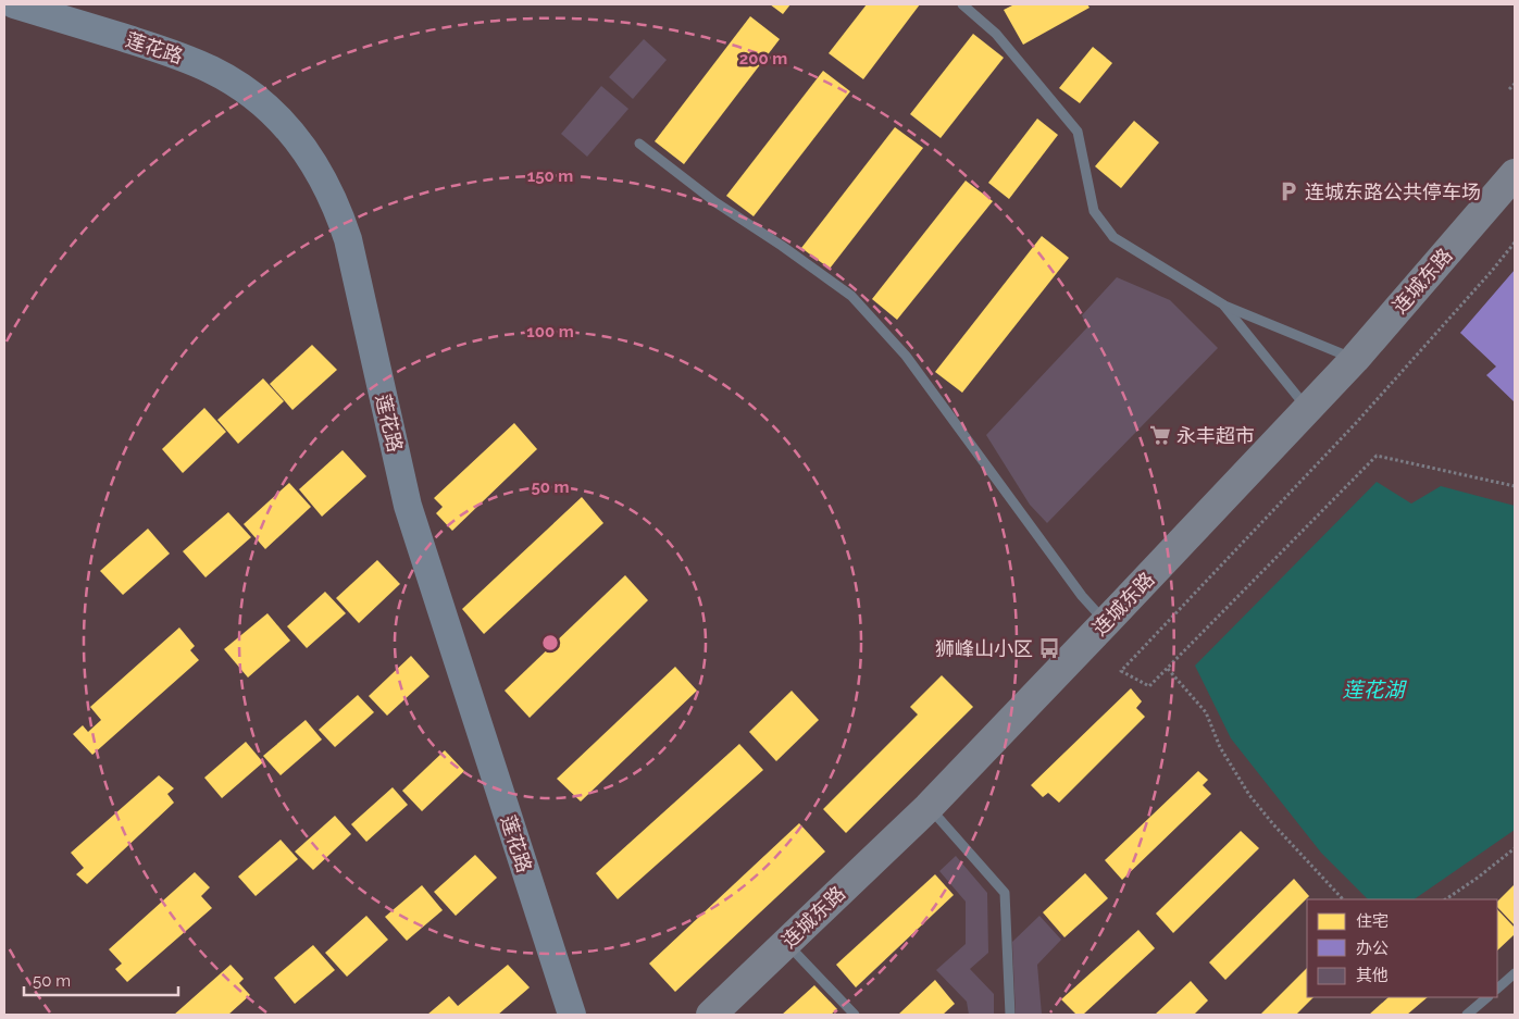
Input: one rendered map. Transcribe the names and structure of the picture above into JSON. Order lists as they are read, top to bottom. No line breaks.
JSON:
{"streets":{"main road":["莲花路","连城东路"]},"water":["莲花湖"],"places":{"parking":["连城东路公共停车场"],"supermarket":["永丰超市"],"bus stop":["狮峰山小区"]},"legend":["住宅","办公","其他"],"scale_bar":"50 m","rings":["200 m","150 m","100 m","50 m"]}
